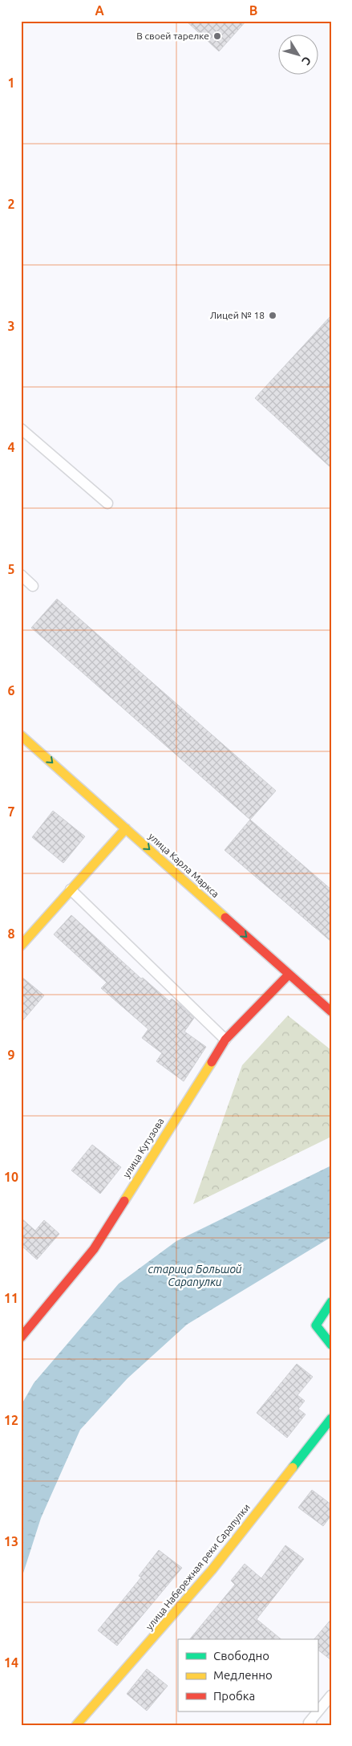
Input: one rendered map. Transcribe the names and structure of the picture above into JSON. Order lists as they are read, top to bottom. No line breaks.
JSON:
{"streets":{"street":["улица Карла Маркса","улица Кутузова","улица Набережная реки Сарапулки"]},"crossings":[["улица Карла Маркса","улица Кутузова"]],"one_way":["улица Карла Маркса"],"water":["старица Большой Сарапулки"],"places":["В своей тарелке","Лицей № 18"],"legend":["Свободно","Медленно","Пробка"],"north":"bottom right","grid":{"columns":["A","B"],"rows":["1","2","3","4","5","6","7","8","9","10","11","12","13","14"]}}
